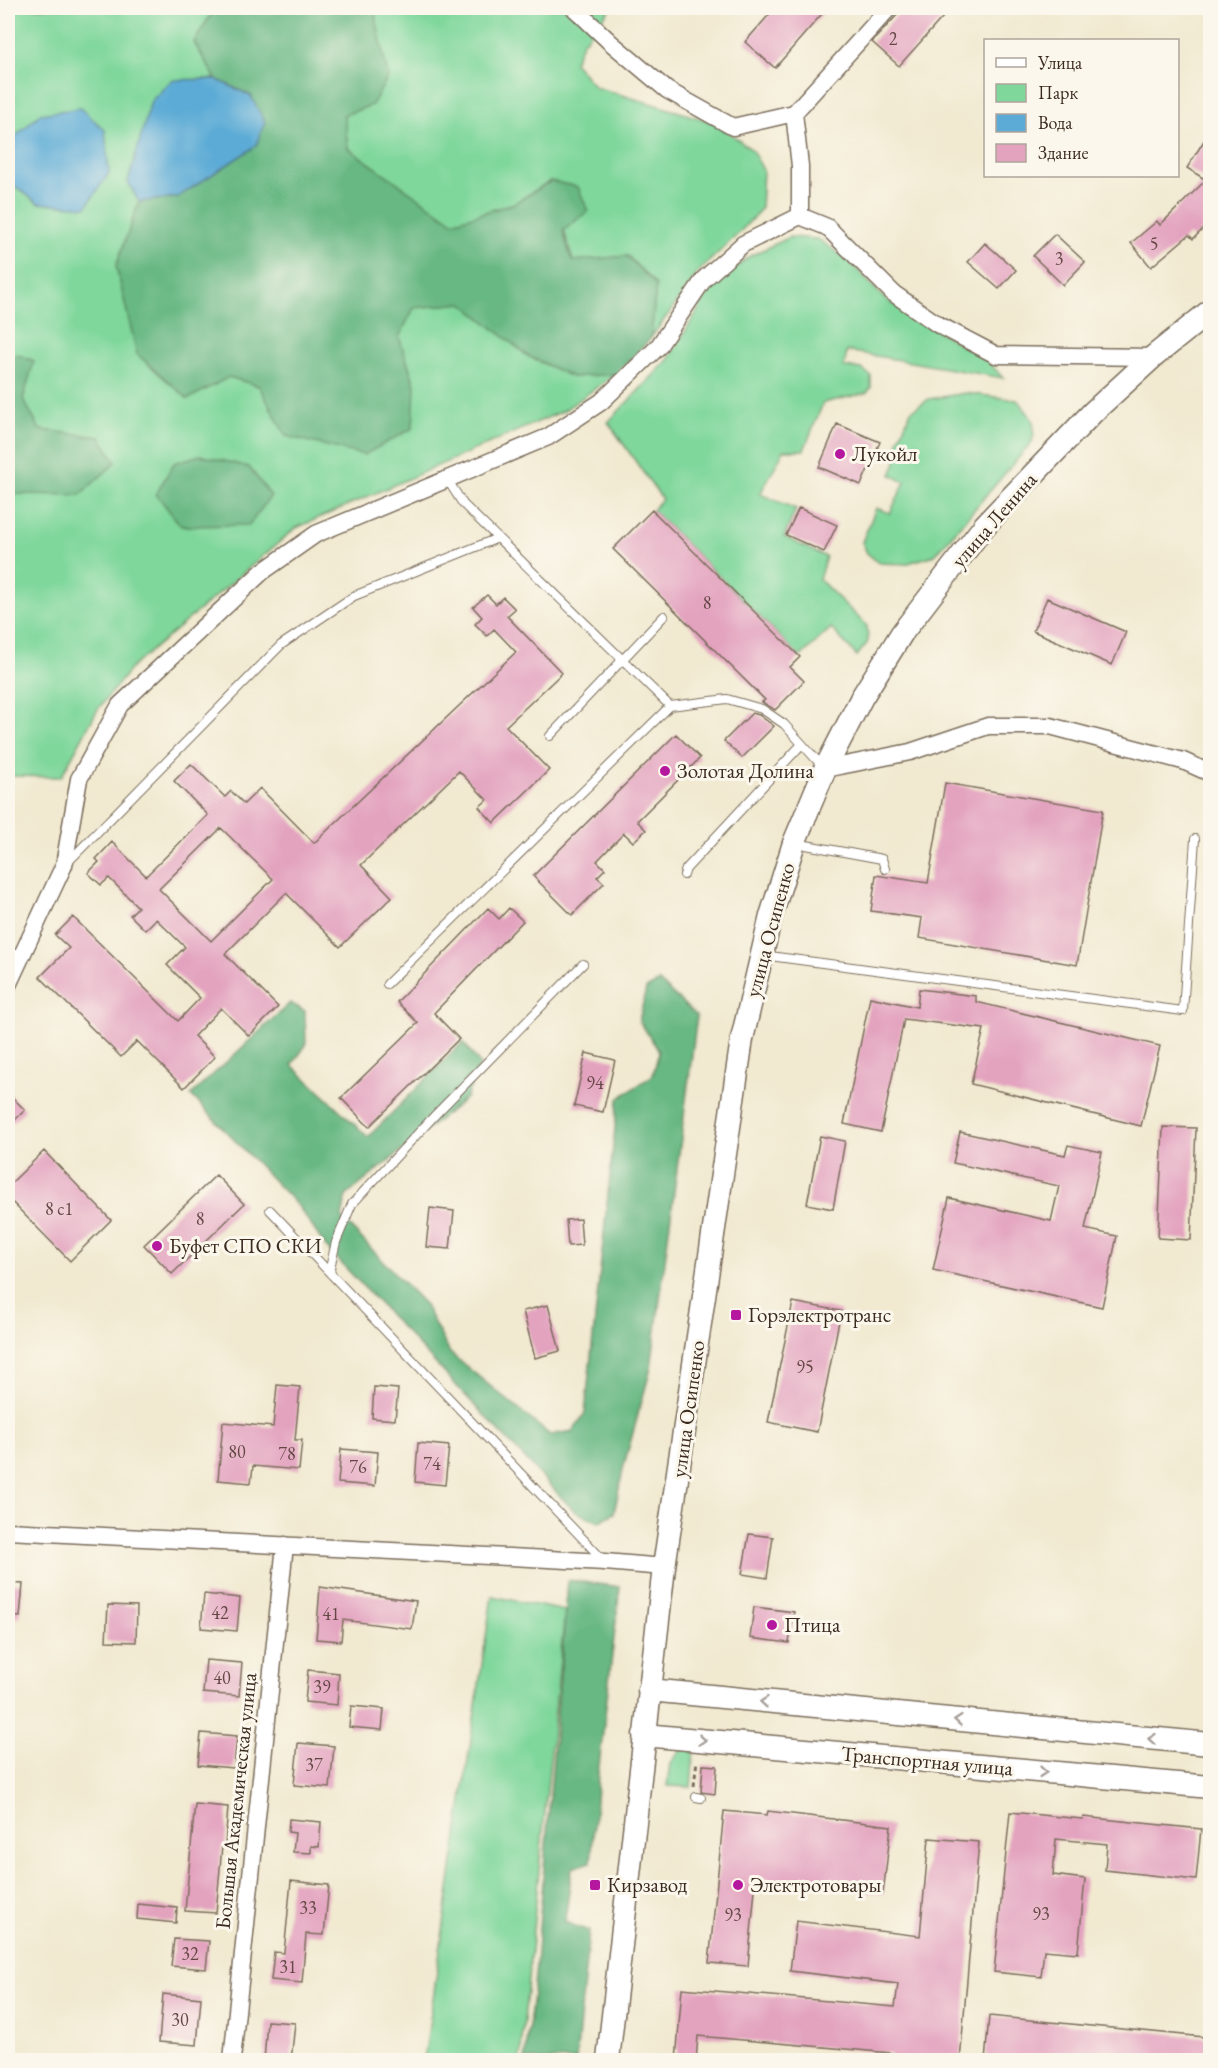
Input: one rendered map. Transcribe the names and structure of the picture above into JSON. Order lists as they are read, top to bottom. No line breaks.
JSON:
{"streets":{"main road":["улица Ленина","улица Осипенко","Транспортная улица"],"street":["Большая Академическая улица"]},"crossings":[["улица Ленина","улица Осипенко"],["улица Осипенко","Транспортная улица"]],"places":{"other":["Лукойл","Золотая Долина","Буфет СПО СКИ","Птица","Электротовары"],"transit":["Горэлектротранс","Кирзавод"]},"house_numbers":["2","5","3","8","94","8 с1","8","95","80","78","74","76","42","41","40","39","37","33","93","93","32","31","30"],"legend":["Улица","Парк","Вода","Здание"]}
